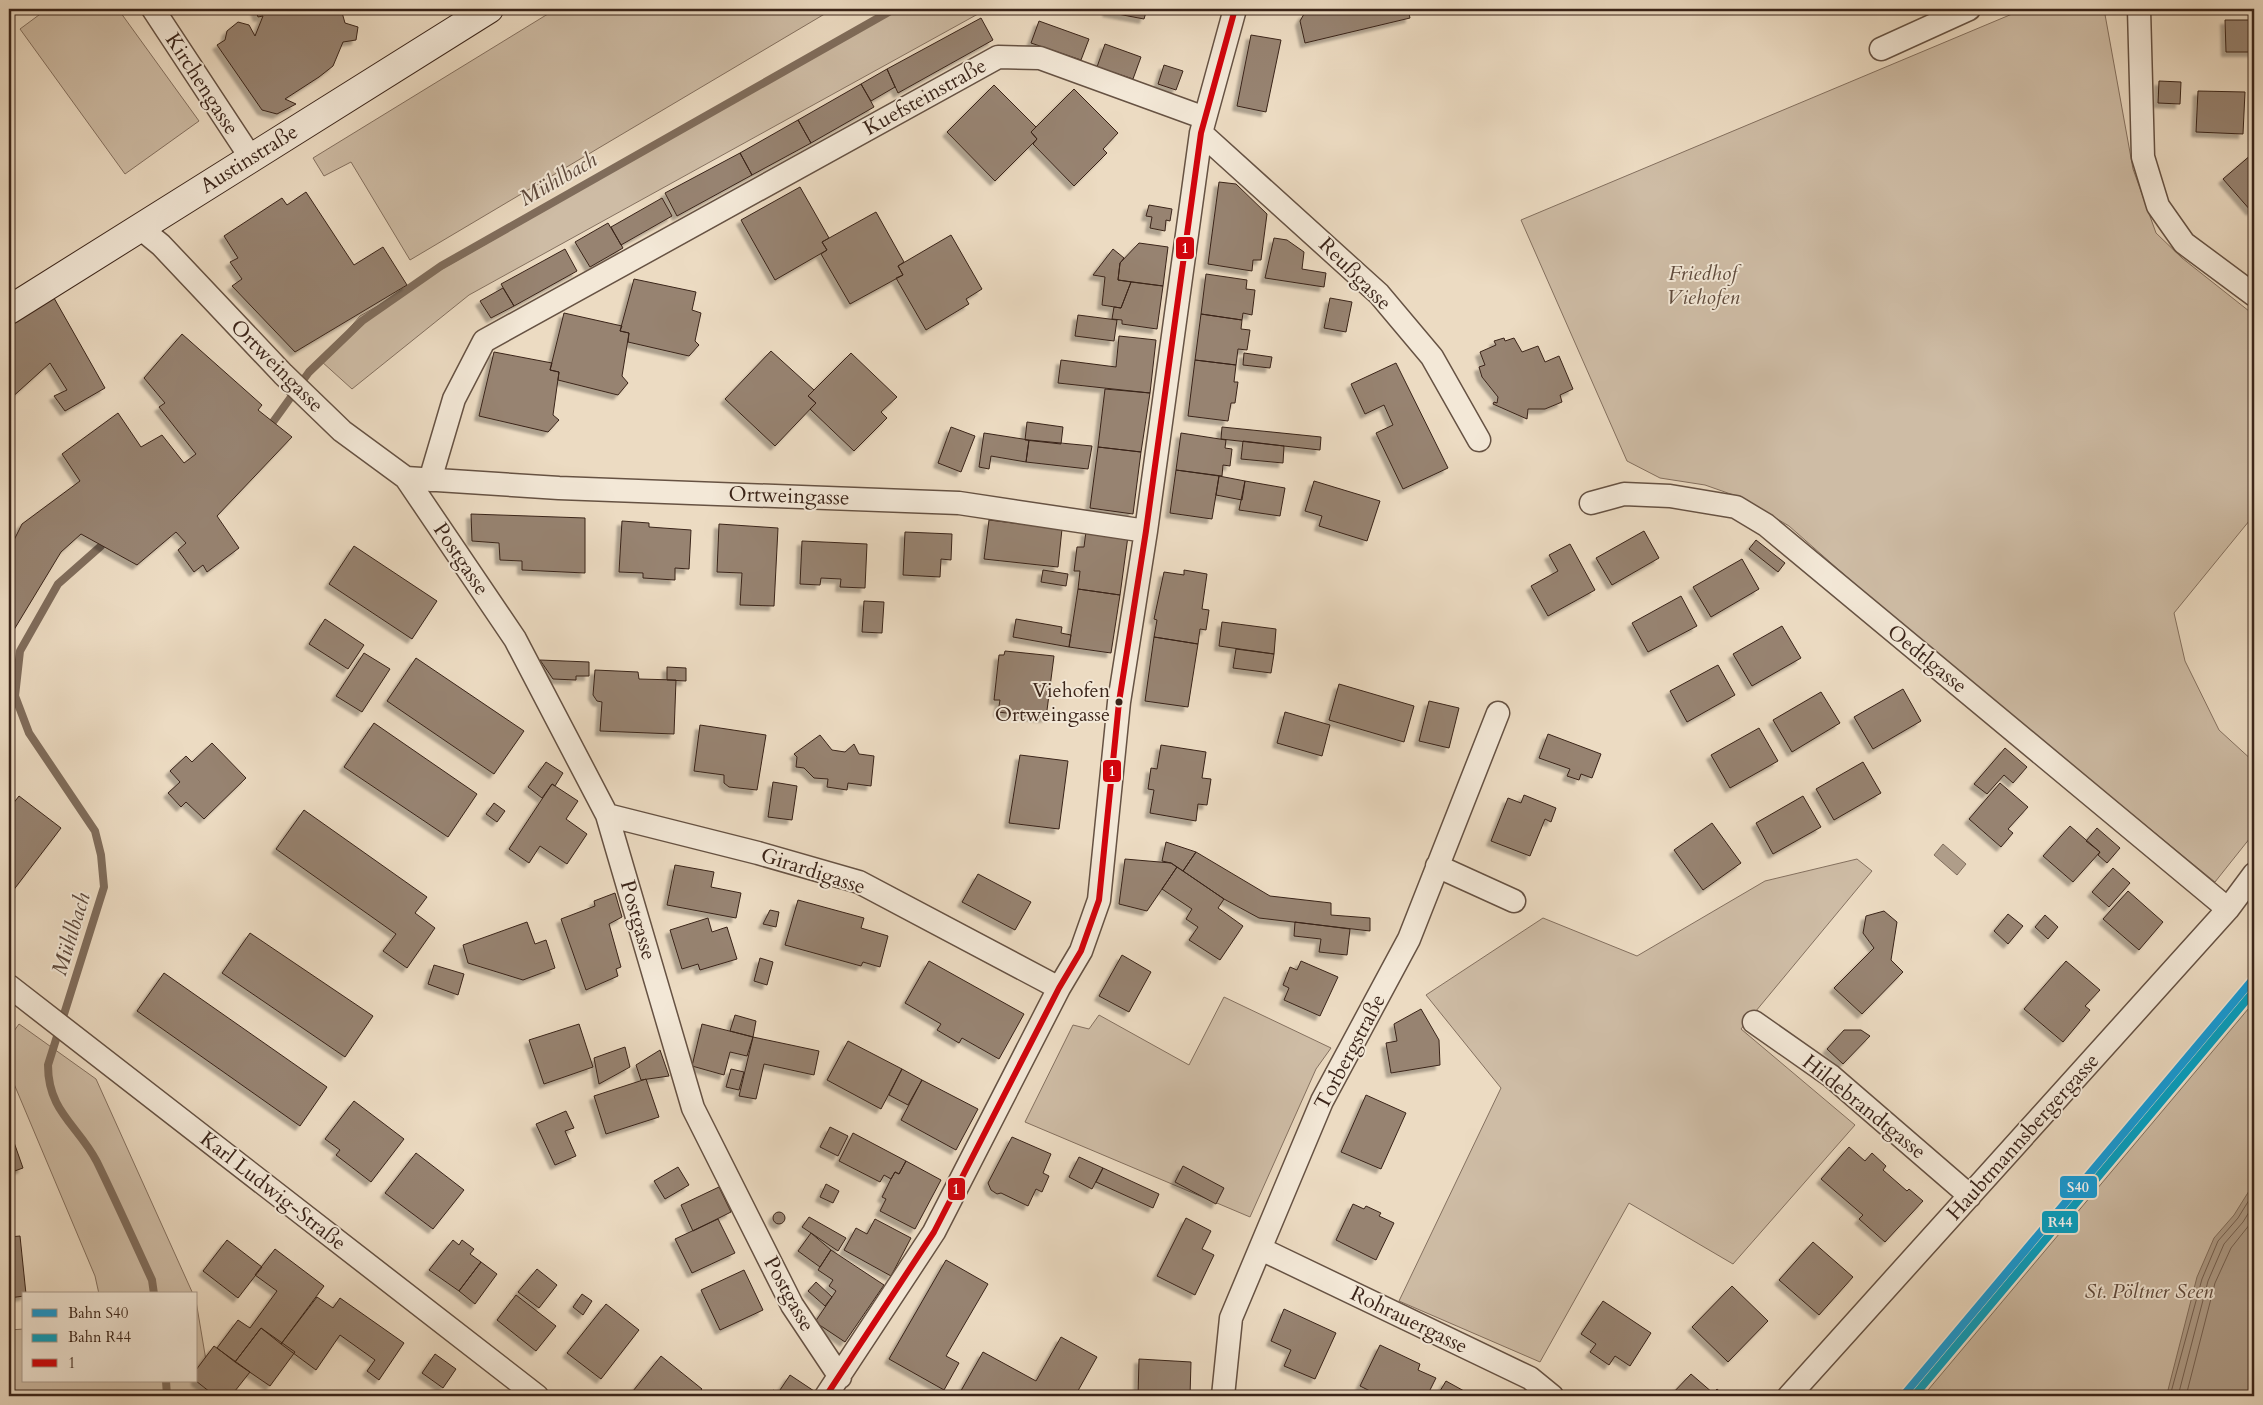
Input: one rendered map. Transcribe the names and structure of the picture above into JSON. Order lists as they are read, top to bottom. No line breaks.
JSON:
{"streets":{"main road":["Austinstraße"],"street":["Kirchengasse","Kuefsteinstraße","Reußgasse","Ortweingasse","Postgasse","Oedtlgasse","Girardigasse","Torbergstraße","Hildebrandtgasse","Haubtmannsbergergasse","Karl Ludwig-Straße","Rohrauergasse"]},"crossings":[["Kirchengasse","Austinstraße"],["Kuefsteinstraße","Reußgasse"],["Kuefsteinstraße","Ortweingasse"],["Austinstraße","Ortweingasse"],["Ortweingasse","Postgasse"],["Postgasse","Girardigasse"],["Oedtlgasse","Haubtmannsbergergasse"],["Torbergstraße","Rohrauergasse"],["Hildebrandtgasse","Haubtmannsbergergasse"]],"water":["Mühlbach"],"parks":["Friedhof Viehofen","St. Pöltner Seen"],"places":["Viehofen Ortweingasse"],"lines":["transit line 1","rail line S40","rail line R44"],"legend":["Bahn S40","Bahn R44","1"]}
